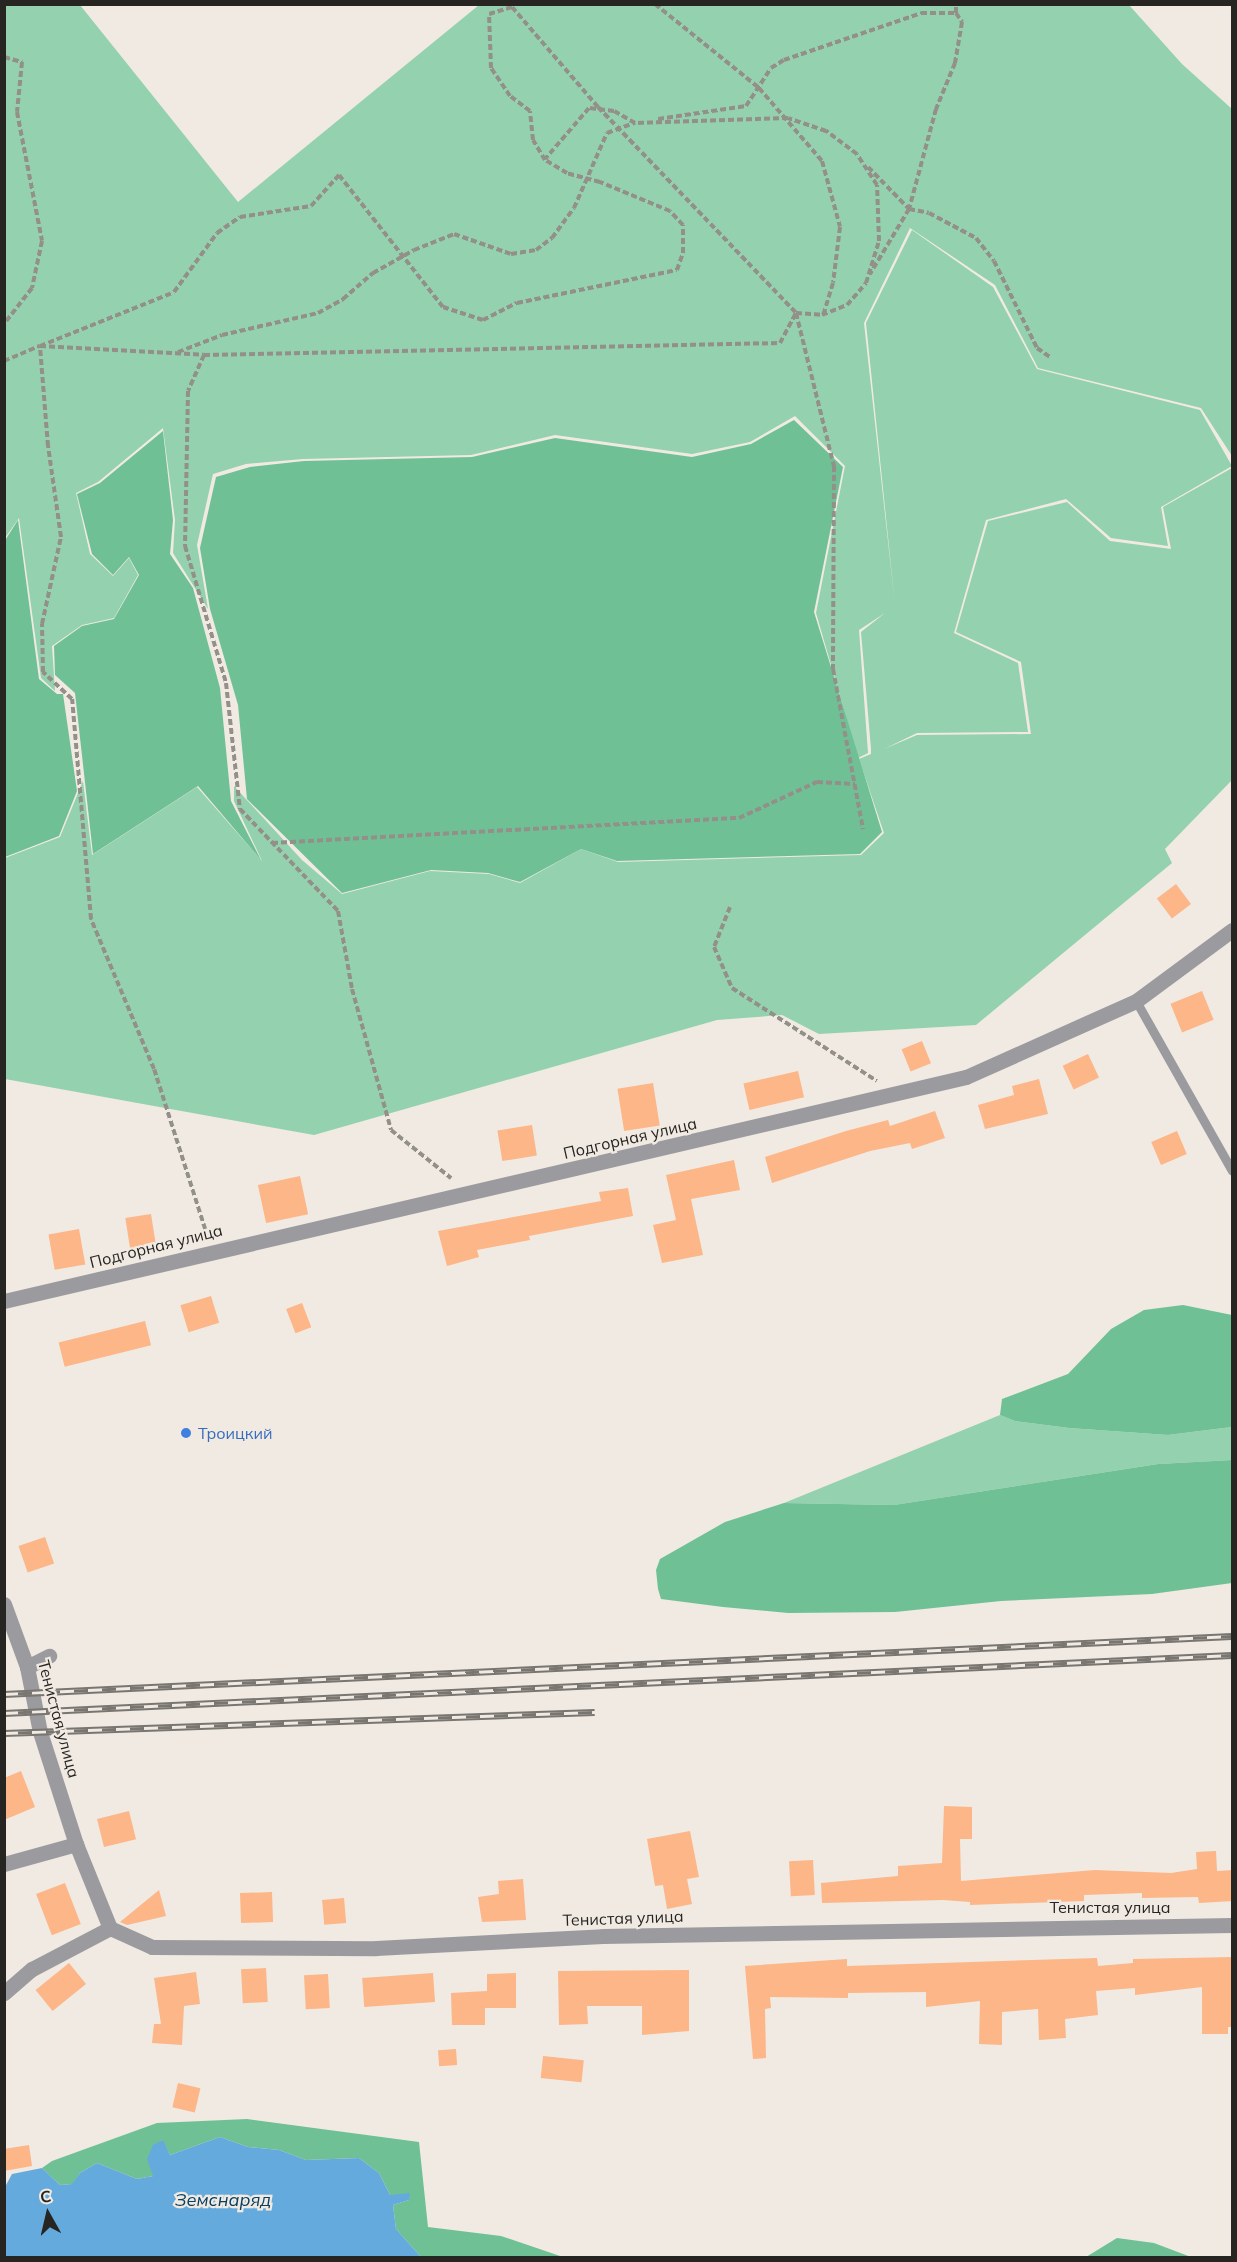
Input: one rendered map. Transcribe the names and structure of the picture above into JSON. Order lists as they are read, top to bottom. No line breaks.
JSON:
{"streets":{"street":["Подгорная улица","Тенистая улица"]},"water":["Земснаряд"],"places":["Троицкий"],"north":"top"}
